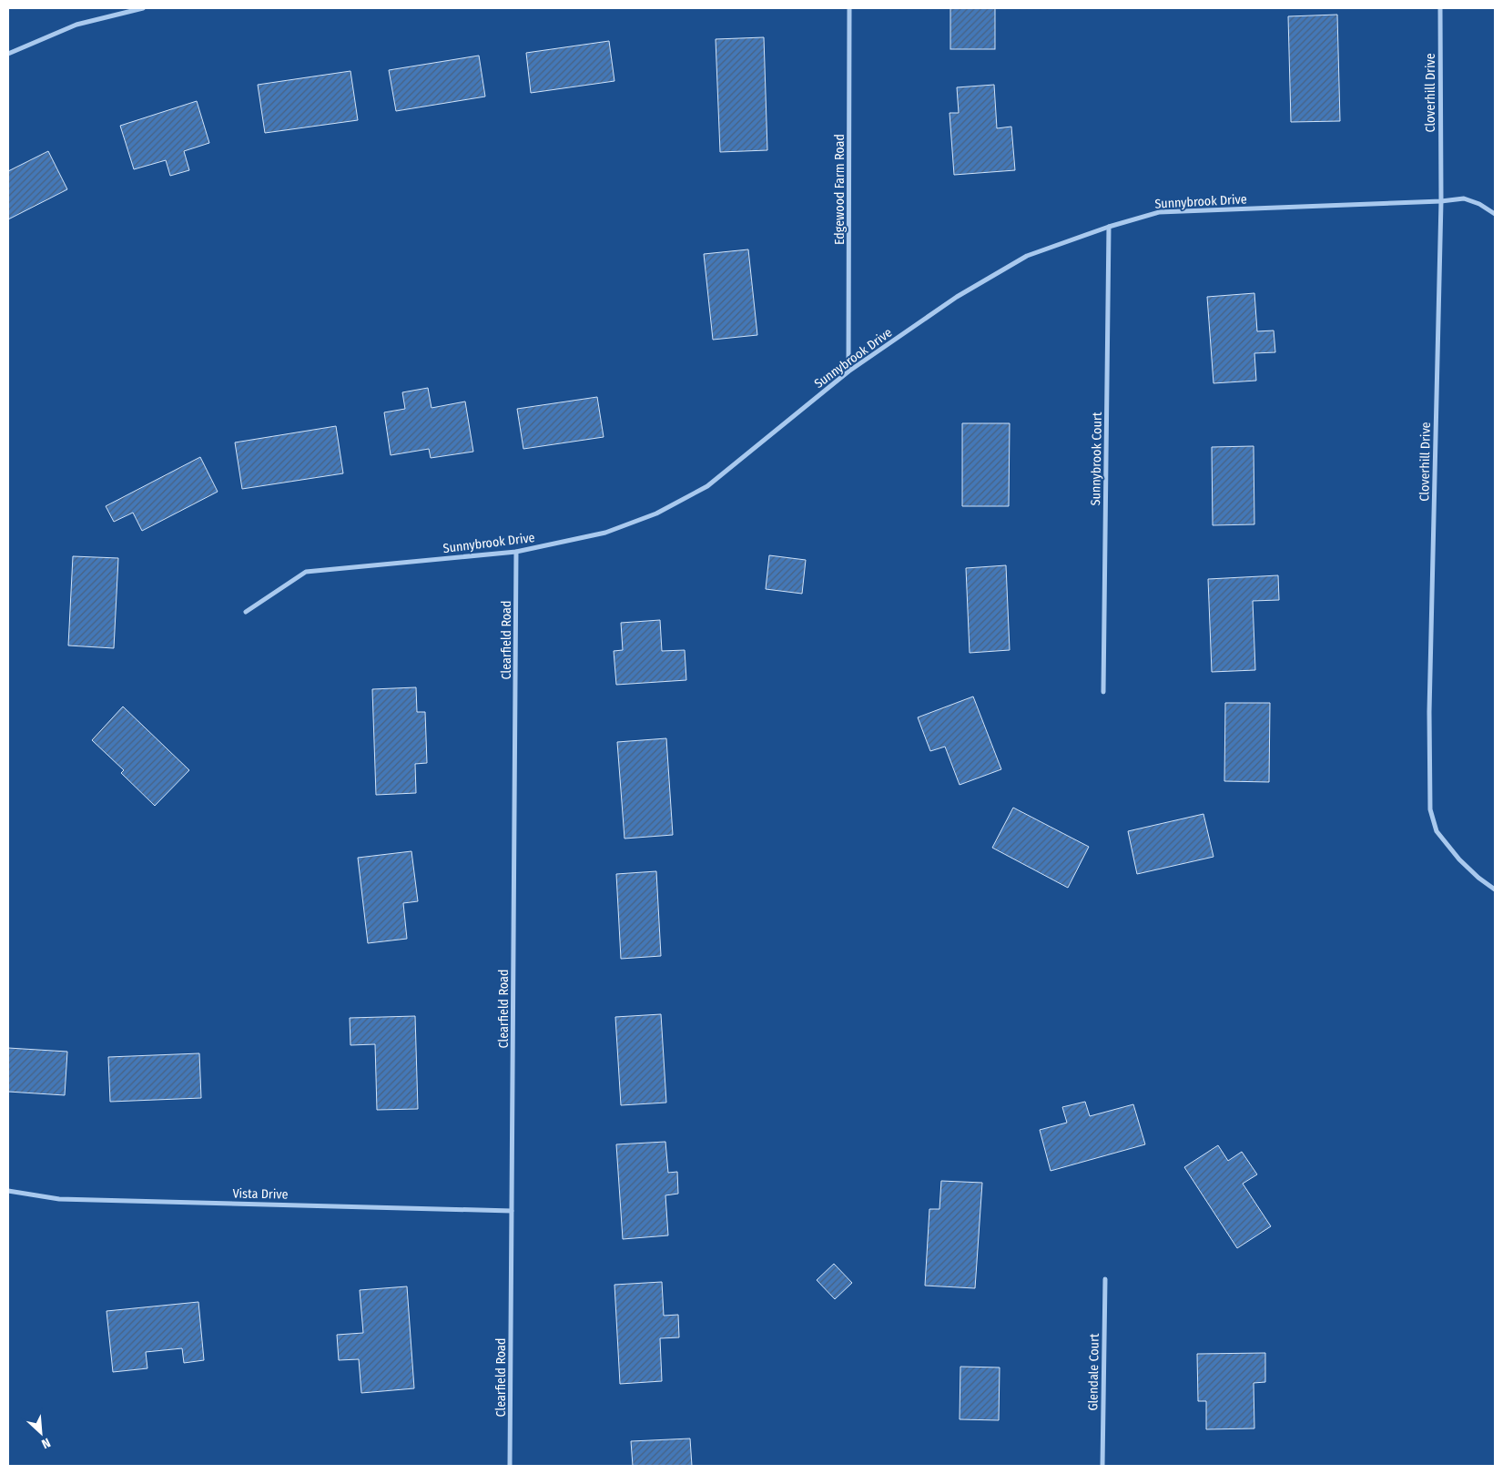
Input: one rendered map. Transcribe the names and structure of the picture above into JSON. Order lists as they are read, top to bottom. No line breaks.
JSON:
{"streets":{"street":["Cloverhill Drive","Edgewood Farm Road","Sunnybrook Drive","Sunnybrook Court","Clearfield Road","Vista Drive","Glendale Court"]},"crossings":[["Cloverhill Drive","Sunnybrook Drive"],["Edgewood Farm Road","Sunnybrook Drive"],["Sunnybrook Drive","Sunnybrook Court"],["Sunnybrook Drive","Clearfield Road"],["Clearfield Road","Vista Drive"]],"north":"bottom right"}
